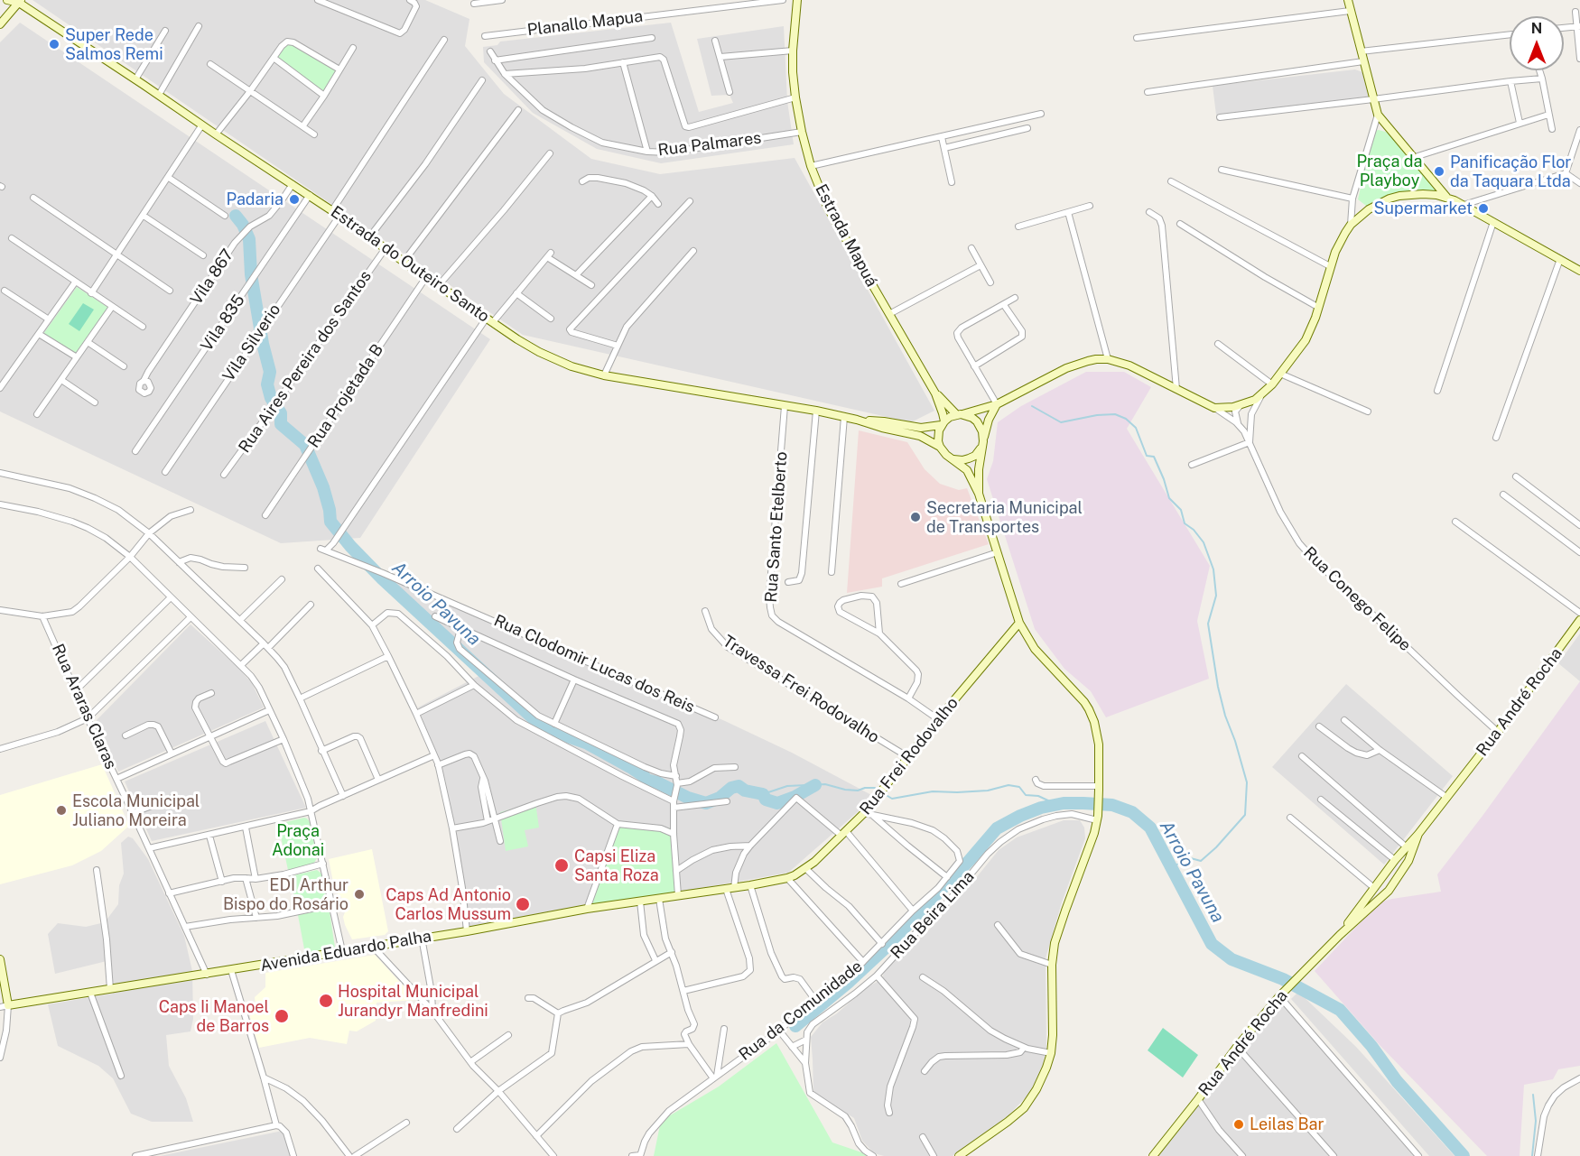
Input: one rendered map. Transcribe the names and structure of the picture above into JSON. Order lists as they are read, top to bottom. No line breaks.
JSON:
{"streets":{"main road":["Estrada Mapuá","Estrada do Outeiro Santo","Rua André Rocha","Rua Frei Rodovalho","Avenida Eduardo Palha"],"street":["Planallo Mapua","Rua Palmares","Vila 867","Vila 835","Vila Silverio","Rua Aires Pereira dos Santos","Rua Projetada B","Rua Santo Etelberto","Rua Conego Felipe","Rua Clodomir Lucas dos Reis","Travessa Frei Rodovalho","Rua Araras Claras","Rua Beira Lima","Rua da Comunidade"]},"crossings":[["Rua Palmares","Estrada Mapuá"],["Estrada Mapuá","Estrada do Outeiro Santo"],["Estrada do Outeiro Santo","Vila 867"],["Estrada do Outeiro Santo","Vila 835"],["Estrada do Outeiro Santo","Vila Silverio"],["Estrada do Outeiro Santo","Rua Aires Pereira dos Santos"],["Estrada do Outeiro Santo","Rua Projetada B"],["Estrada do Outeiro Santo","Rua Santo Etelberto"],["Estrada do Outeiro Santo","Rua Clodomir Lucas dos Reis"],["Rua Santo Etelberto","Rua Frei Rodovalho"],["Rua Conego Felipe","Rua André Rocha"],["Rua Clodomir Lucas dos Reis","Avenida Eduardo Palha"],["Travessa Frei Rodovalho","Rua Frei Rodovalho"],["Rua Araras Claras","Avenida Eduardo Palha"],["Rua Frei Rodovalho","Avenida Eduardo Palha"],["Rua Frei Rodovalho","Rua da Comunidade"]],"water":["Arroio Pavuna"],"parks":["Praça da Playboy","Praça Adonai"],"places":["Super Rede Salmos Remi","Panificação Flor da Taquara Ltda","Padaria","Supermarket","Secretaria Municipal de Transportes","Escola Municipal Juliano Moreira","Capsi Eliza Santa Roza","EDI Arthur Bispo do Rosário","Caps Ad Antonio Carlos Mussum","Hospital Municipal Jurandyr Manfredini","Caps Ii Manoel de Barros","Leilas Bar"],"north":"top"}
